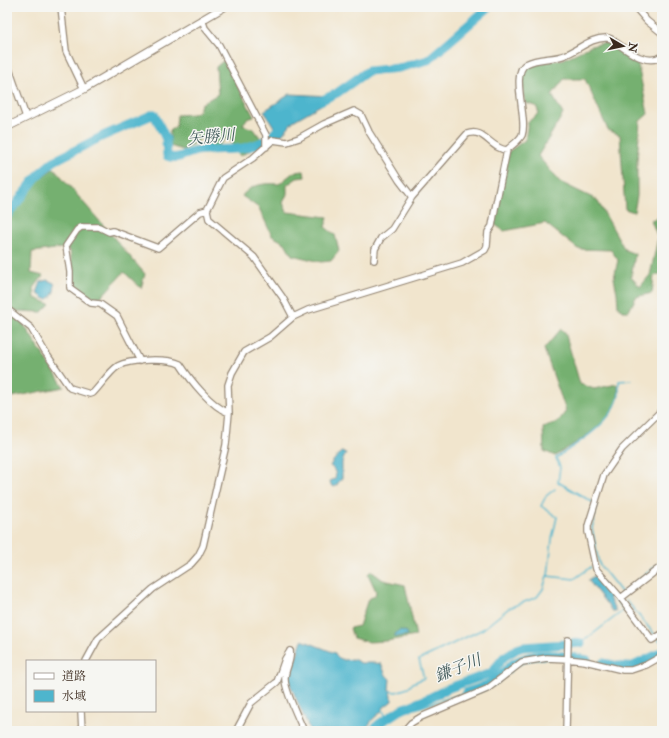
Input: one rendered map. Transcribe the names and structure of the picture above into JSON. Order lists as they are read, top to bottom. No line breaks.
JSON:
{"water":["矢勝川","鎌子川"],"legend":["道路","水域"],"north":"right"}
